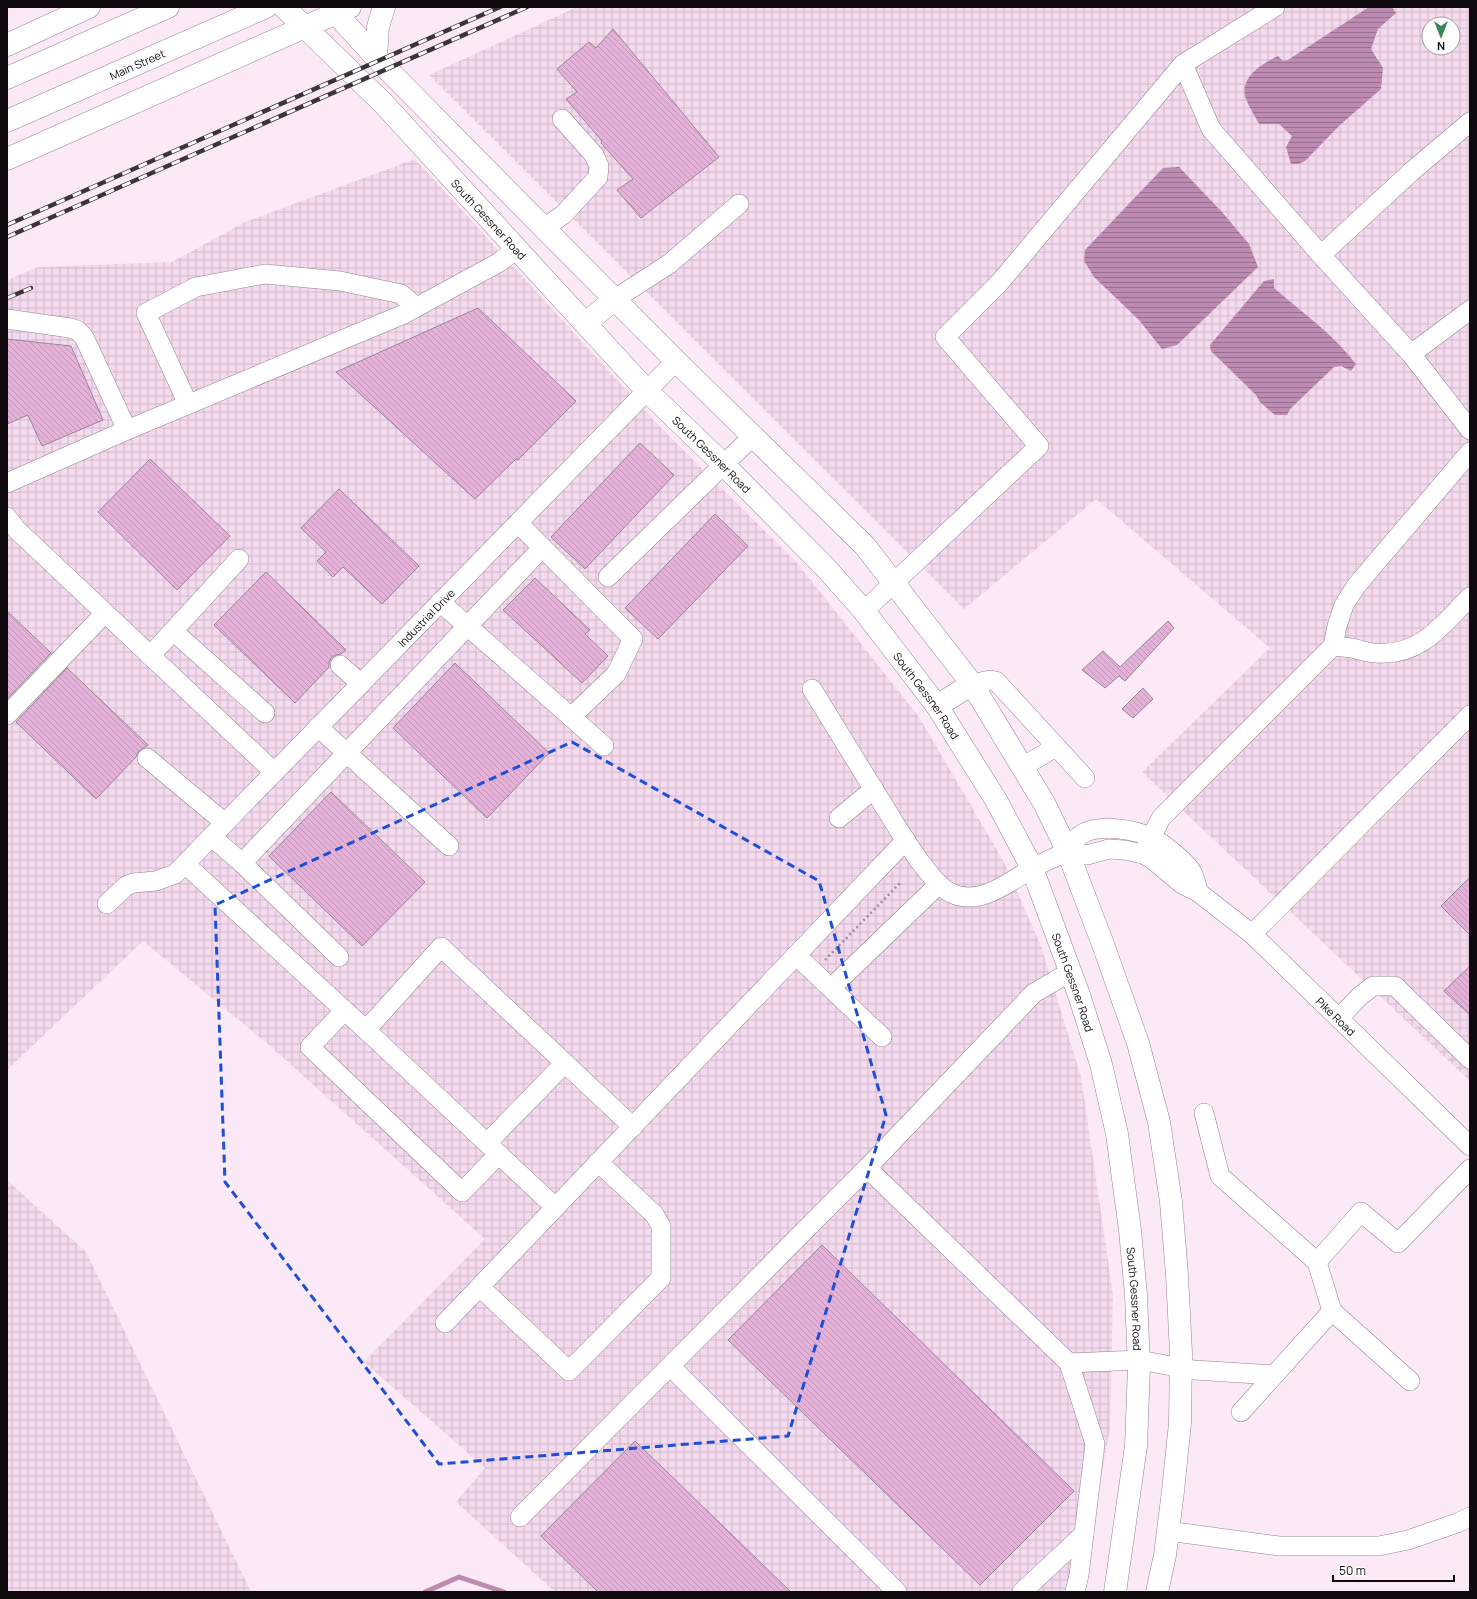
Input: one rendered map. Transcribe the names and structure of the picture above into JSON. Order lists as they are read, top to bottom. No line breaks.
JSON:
{"streets":{"main road":["Main Street","South Gessner Road"],"street":["Industrial Drive","Pike Road"]},"crossings":[["South Gessner Road","Industrial Drive"]],"scale_bar":"50 m","north":"bottom"}
